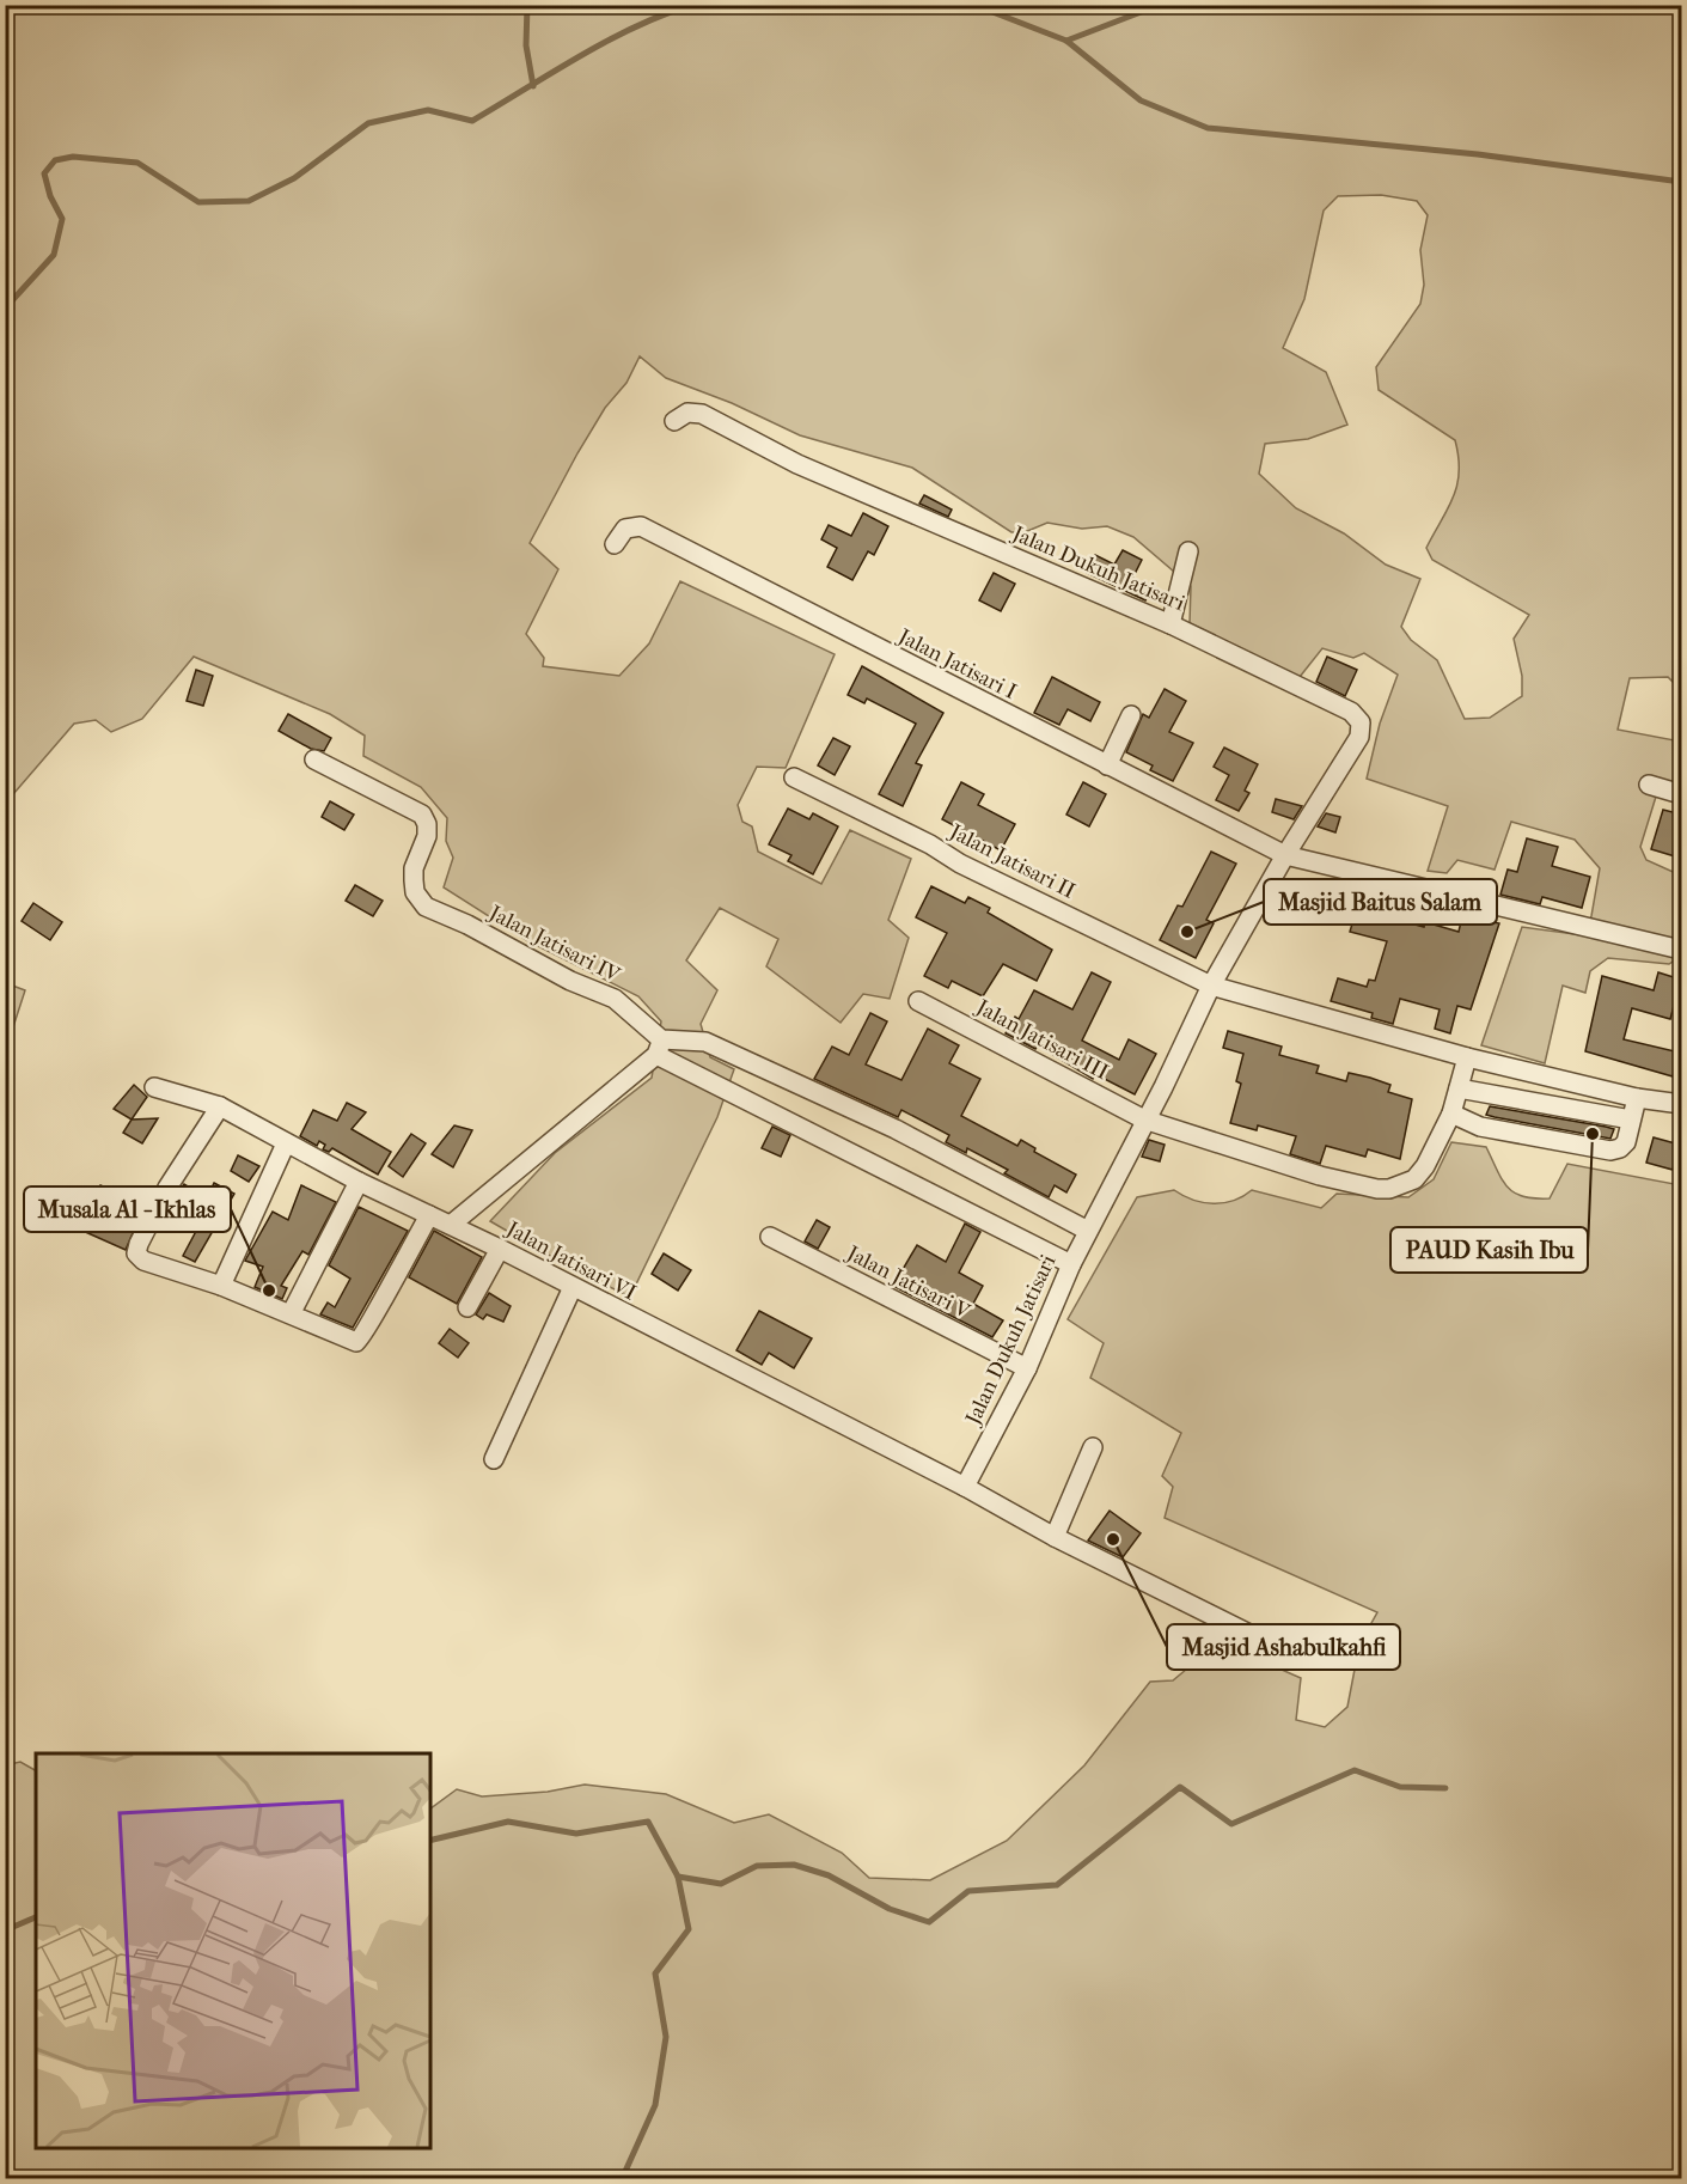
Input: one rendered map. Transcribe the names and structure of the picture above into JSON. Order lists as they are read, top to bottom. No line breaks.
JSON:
{"streets":{"street":["Jalan Dukuh Jatisari","Jalan Jatisari I","Jalan Jatisari II","Jalan Jatisari IV","Jalan Jatisari III","Jalan Jatisari VI","Jalan Jatisari V"]},"crossings":[["Jalan Dukuh Jatisari","Jalan Jatisari I"],["Jalan Dukuh Jatisari","Jalan Jatisari II"],["Jalan Dukuh Jatisari","Jalan Jatisari III"],["Jalan Dukuh Jatisari","Jalan Jatisari VI"],["Jalan Dukuh Jatisari","Jalan Jatisari V"]],"places":["Masjid Baitus Salam","PAUD Kasih Ibu","Musala Al - Ikhlas","Masjid Ashabulkahfi"]}
